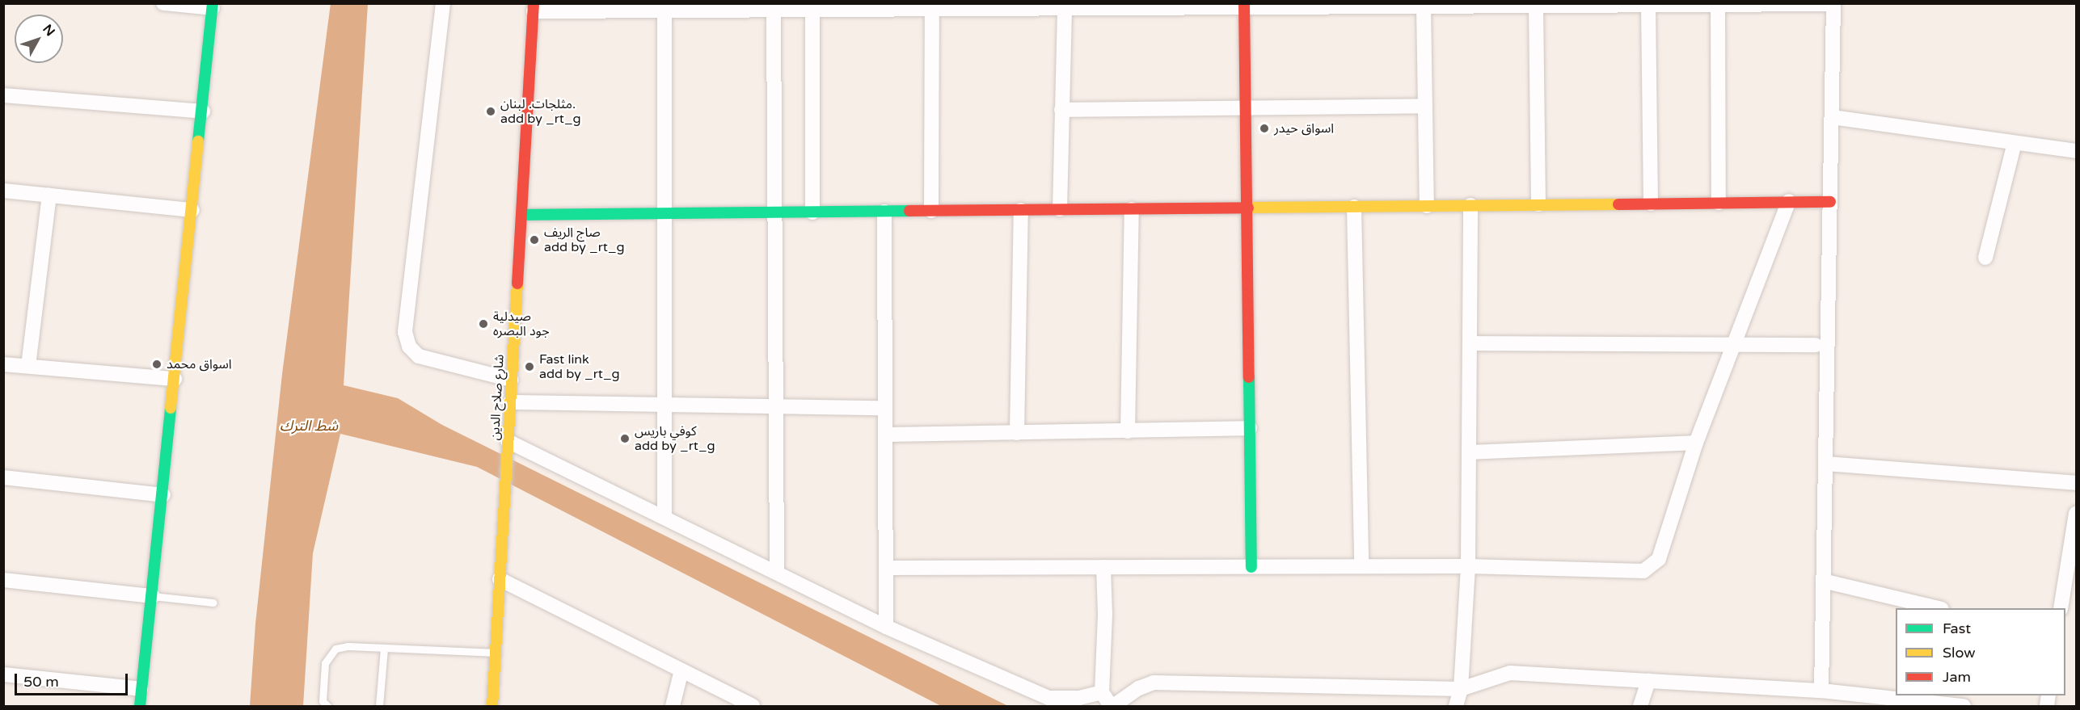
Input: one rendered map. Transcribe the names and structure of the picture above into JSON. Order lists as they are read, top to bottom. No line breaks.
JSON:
{"streets":{"street":["شارع صلاح الدين"]},"water":["شط الترك"],"places":["مثلجات. لبنان. add by _rt_g","اسواق حيدر","صاج الريف add by _rt_g","صيدلية جود البصره","اسواق محمد","Fast link add by _rt_g","كوفي باريس add by _rt_g"],"legend":["Fast","Slow","Jam"],"scale_bar":"50 m","north":"top right"}
